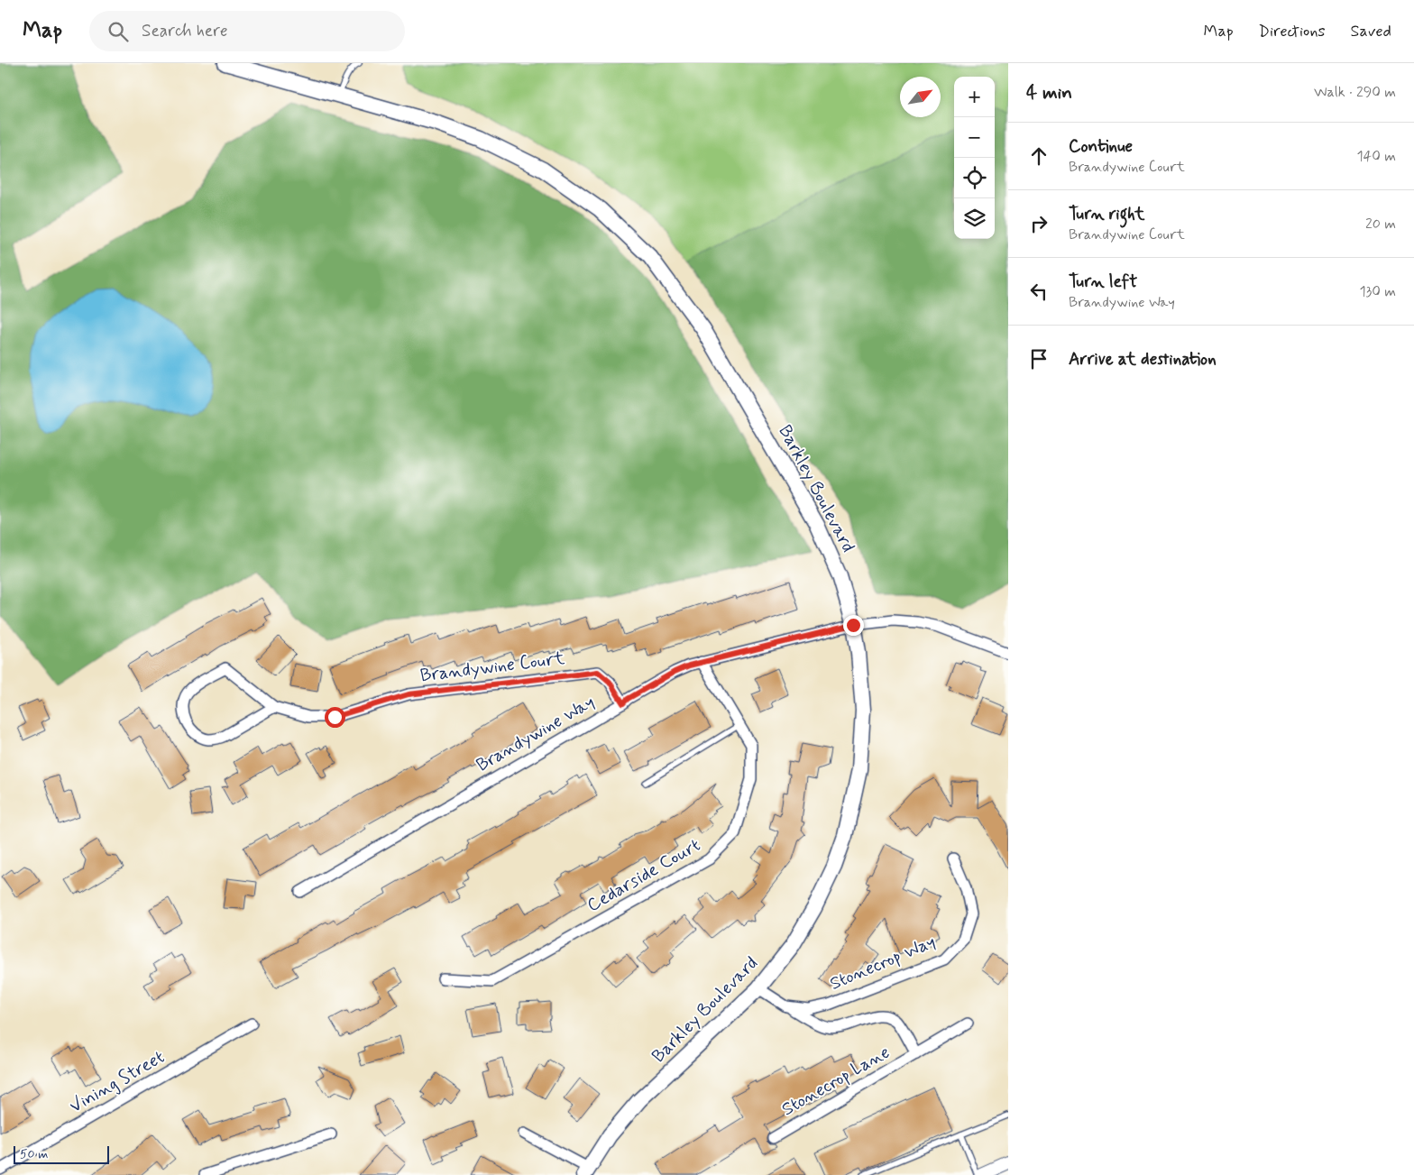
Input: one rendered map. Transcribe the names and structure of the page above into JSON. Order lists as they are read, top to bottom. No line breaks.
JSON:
{"streets":{"main road":["Barkley Boulevard"],"street":["Brandywine Court","Brandywine Way","Cedarside Court","Stonecrop Way","Stonecrop Lane","Vining Street"]},"crossings":[["Barkley Boulevard","Brandywine Way"],["Barkley Boulevard","Stonecrop Way"],["Brandywine Court","Brandywine Way"],["Brandywine Way","Cedarside Court"],["Stonecrop Way","Stonecrop Lane"]],"scale_bar":"50 m","north":"top right","page":{"header":"Map","search":"Search here","nav":["Map","Directions","Saved"],"heading":["4 min","Walk · 290 m"],"map_buttons":["+","−"],"list":[["Continue","Brandywine Court","140 m"],["Turn right","Brandywine Court","20 m"],["Turn left","Brandywine Way","130 m"],"Arrive at destination"],"scale":"50 m"}}
